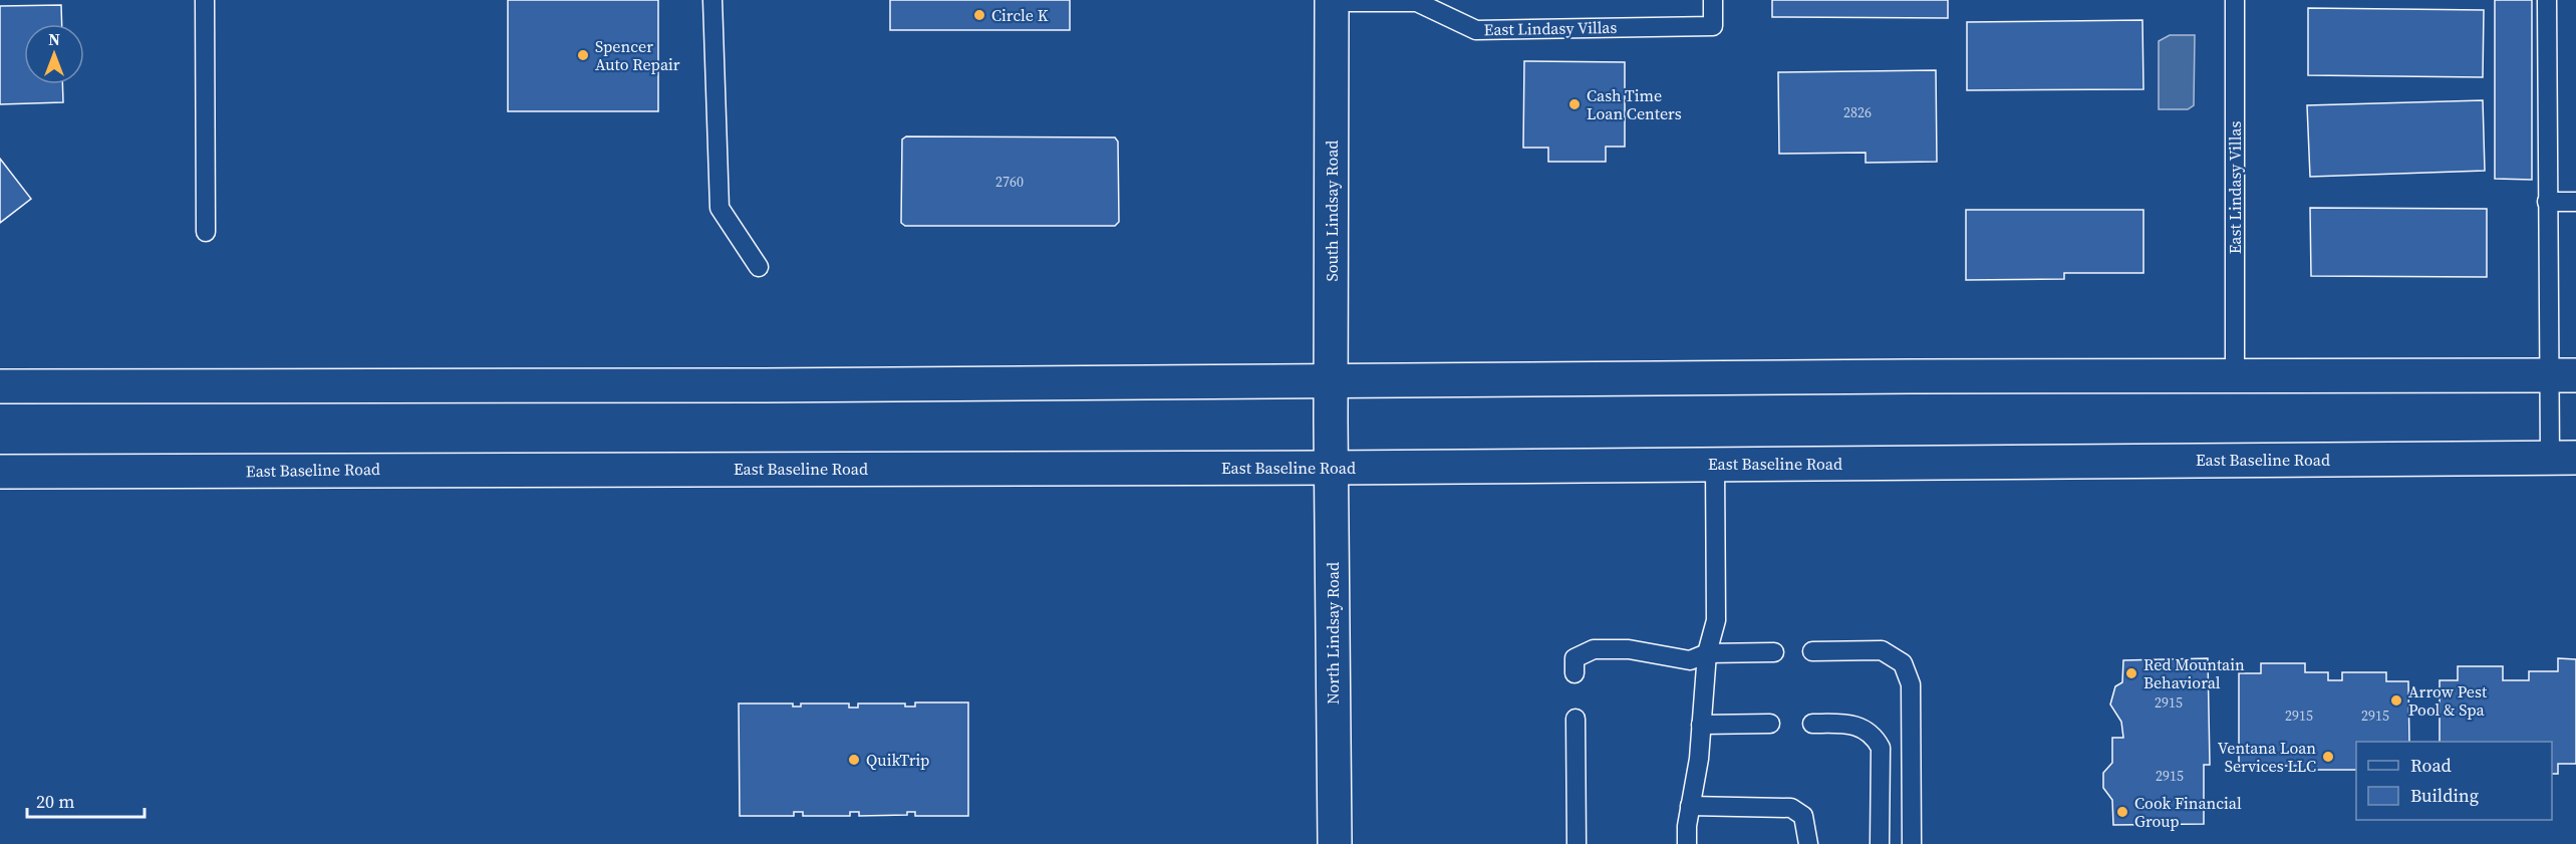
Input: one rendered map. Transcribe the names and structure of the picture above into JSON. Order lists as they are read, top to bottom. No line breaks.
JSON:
{"streets":{"main road":["South Lindsay Road","East Baseline Road","North Lindsay Road"],"lane":["East Lindasy Villas"]},"crossings":[["East Lindasy Villas","South Lindsay Road"],["South Lindsay Road","North Lindsay Road"],["East Baseline Road","North Lindsay Road"]],"places":["Circle K","Spencer Auto Repair","Cash Time Loan Centers","Red Mountain Behavioral","Arrow Pest Pool & Spa","Ventana Loan Services LLC","QuikTrip","Cook Financial Group"],"house_numbers":["2826","2760","2915","2915","2915","2915"],"legend":["Road","Building"],"scale_bar":"20 m","north":"top"}
